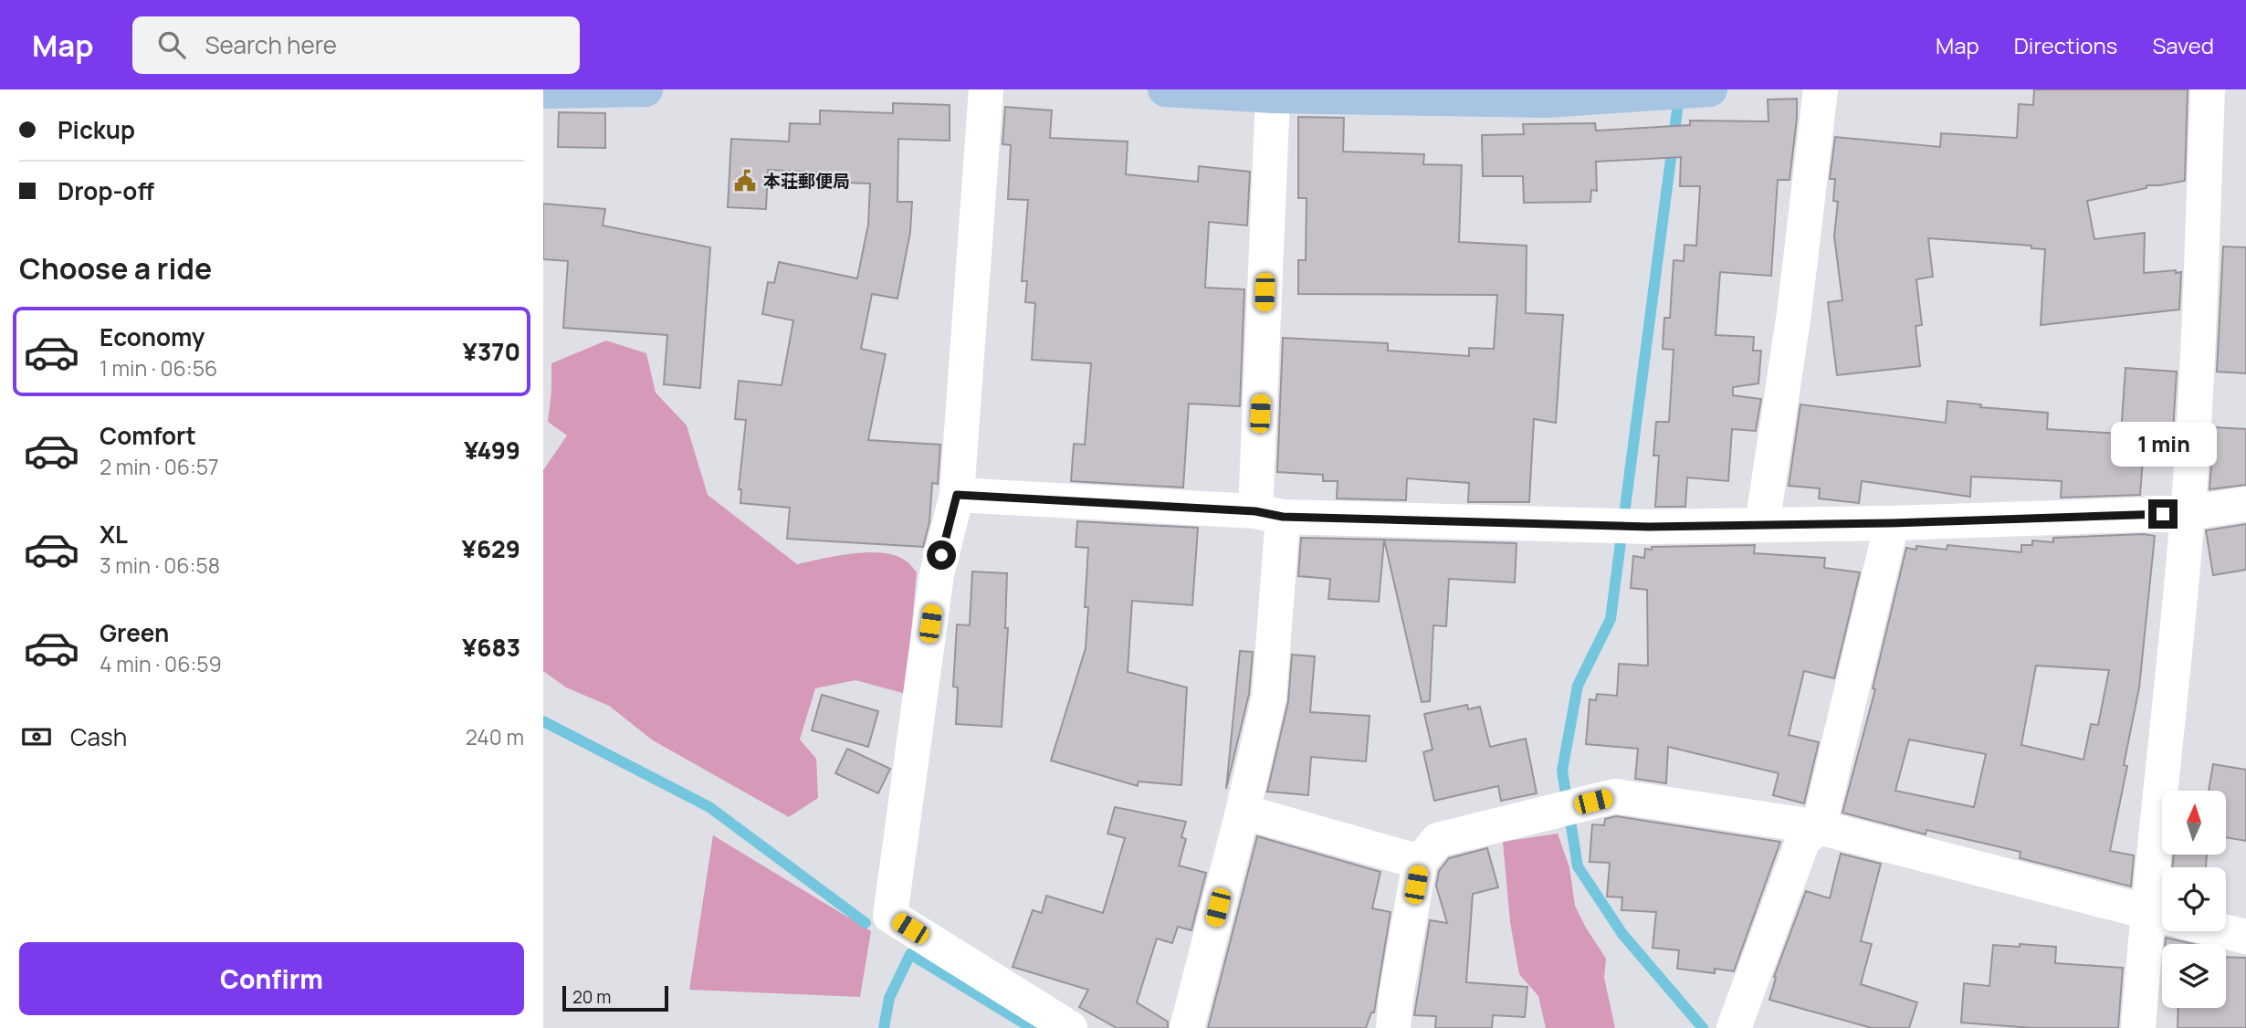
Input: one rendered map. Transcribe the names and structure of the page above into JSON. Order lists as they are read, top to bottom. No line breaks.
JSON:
{"places":{"public building":["本荘郵便局"]},"scale_bar":"20 m","north":"top","page":{"header":"Map","search":"Search here","nav":["Map","Directions","Saved"],"banner":["Pickup","Drop-off"],"heading":"Choose a ride","list":[{"name":"Economy","note":"1 min · 06:56","value":"¥370"},{"name":"Comfort","note":"2 min · 06:57","value":"¥499"},{"name":"XL","note":"3 min · 06:58","value":"¥629"},{"name":"Green","note":"4 min · 06:59","value":"¥683"}],"bubble":"1 min","pay":["Cash","240 m"],"buttons":"Confirm","scale":"20 m"}}
